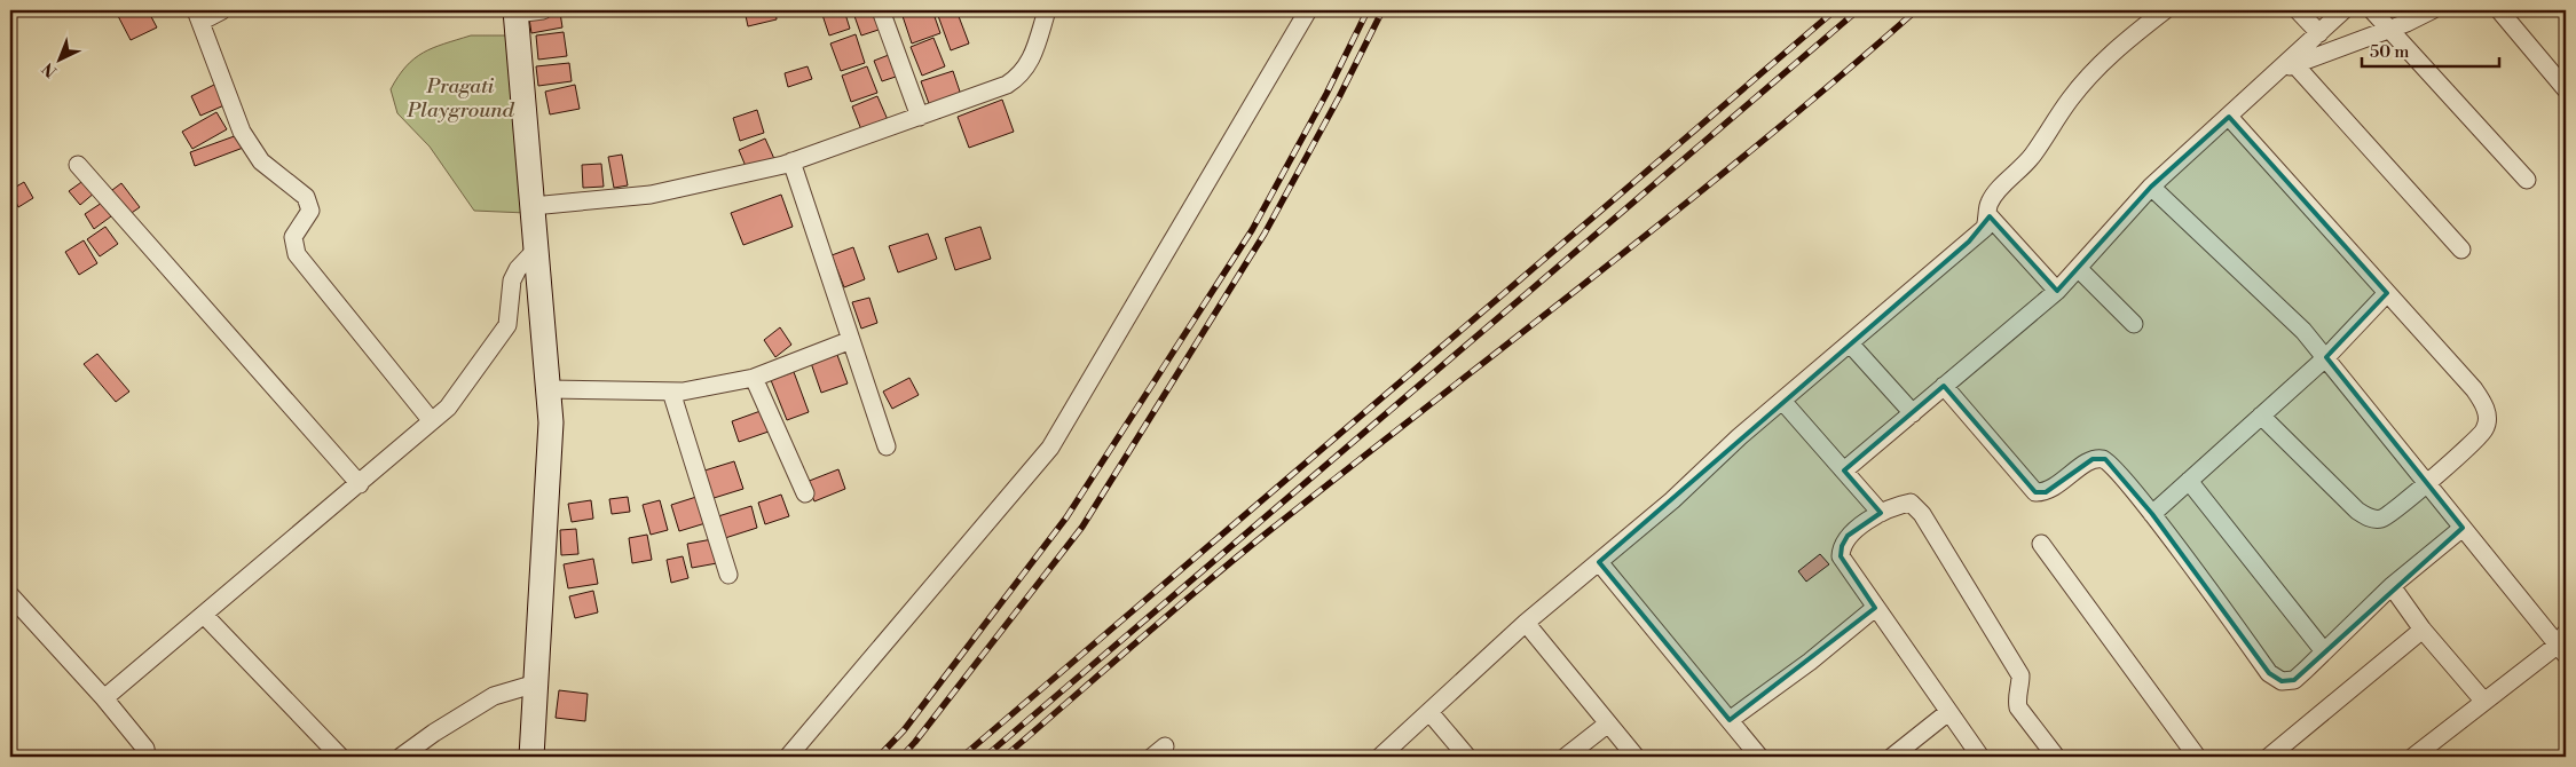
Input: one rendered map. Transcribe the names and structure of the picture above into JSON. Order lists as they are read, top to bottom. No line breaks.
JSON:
{"parks":["Pragati Playground"],"scale_bar":"50 m","north":"bottom left"}
